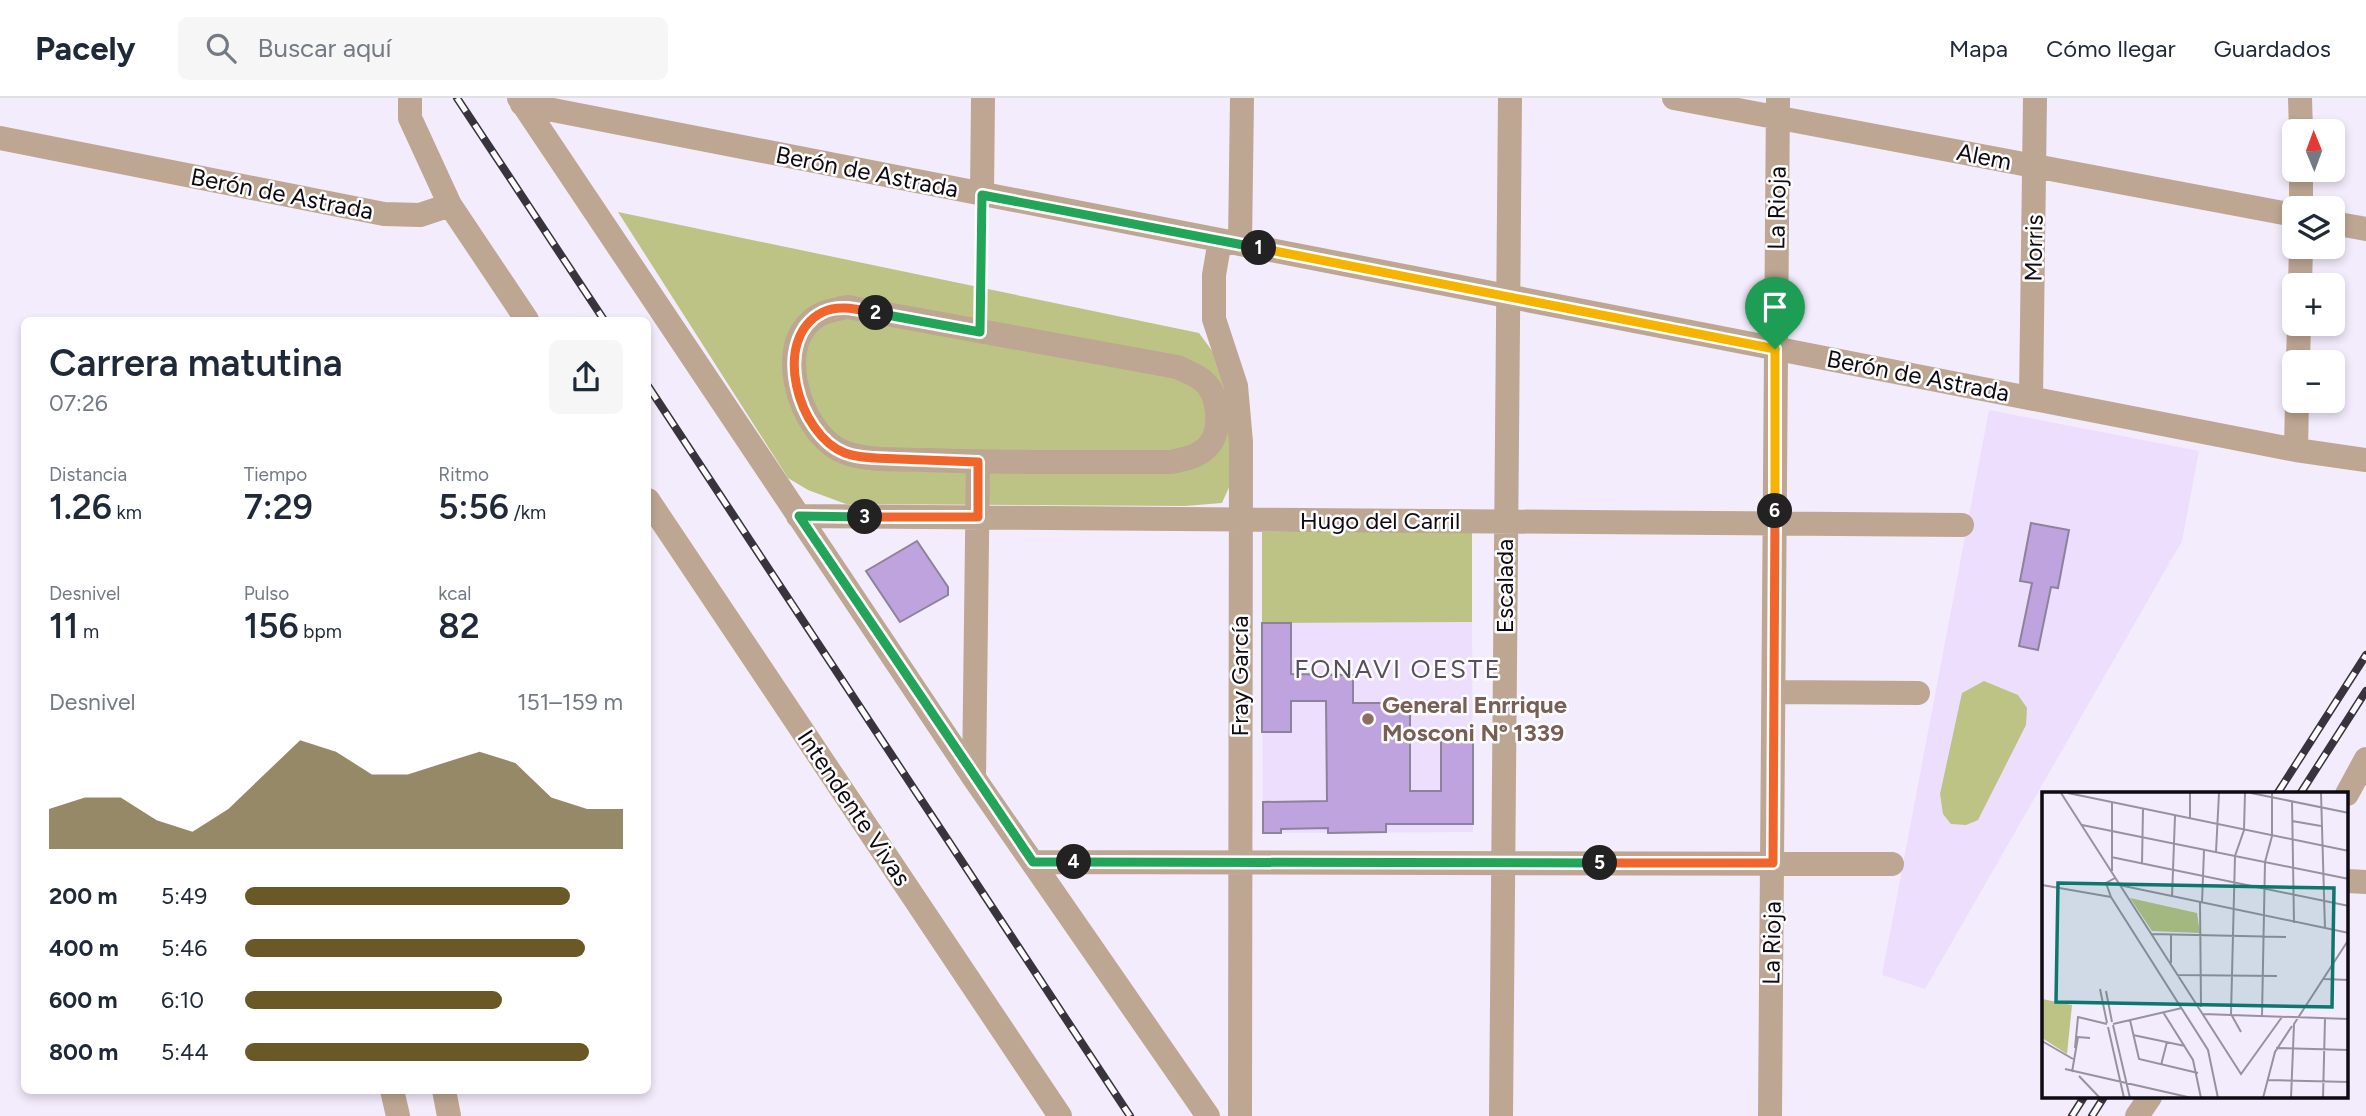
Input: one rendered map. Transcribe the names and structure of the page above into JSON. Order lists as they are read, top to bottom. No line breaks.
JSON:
{"streets":{"street":["Alem","Berón de Astrada","La Rioja","Morris","Hugo del Carril","Escalada","Fray García","Intendente Vivas"]},"crossings":[["Alem","La Rioja"],["Alem","Morris"],["Berón de Astrada","La Rioja"],["Berón de Astrada","Morris"],["Berón de Astrada","Escalada"],["Berón de Astrada","Fray García"],["La Rioja","Hugo del Carril"],["Hugo del Carril","Escalada"],["Hugo del Carril","Fray García"]],"districts":["FONAVI OESTE"],"places":["General Enrrique Mosconi Nº 1339"],"north":"top","page":{"header":"Pacely","search":"Buscar aquí","nav":["Mapa","Cómo llegar","Guardados"],"map_buttons":["+","−"],"pins":["1","2","6","3","4","5"],"heading":["Carrera matutina","07:26"],"stats":[["Distancia","1.26 km"],["Tiempo","7:29"],["Ritmo","5:56 /km"],["Desnivel","11 m"],["Pulso","156 bpm"],["kcal","82"]],"chart":["Desnivel","151–159 m"],"list":[{"name":"200 m","note":"5:49"},{"name":"400 m","note":"5:46"},{"name":"600 m","note":"6:10"},{"name":"800 m","note":"5:44"}]}}
